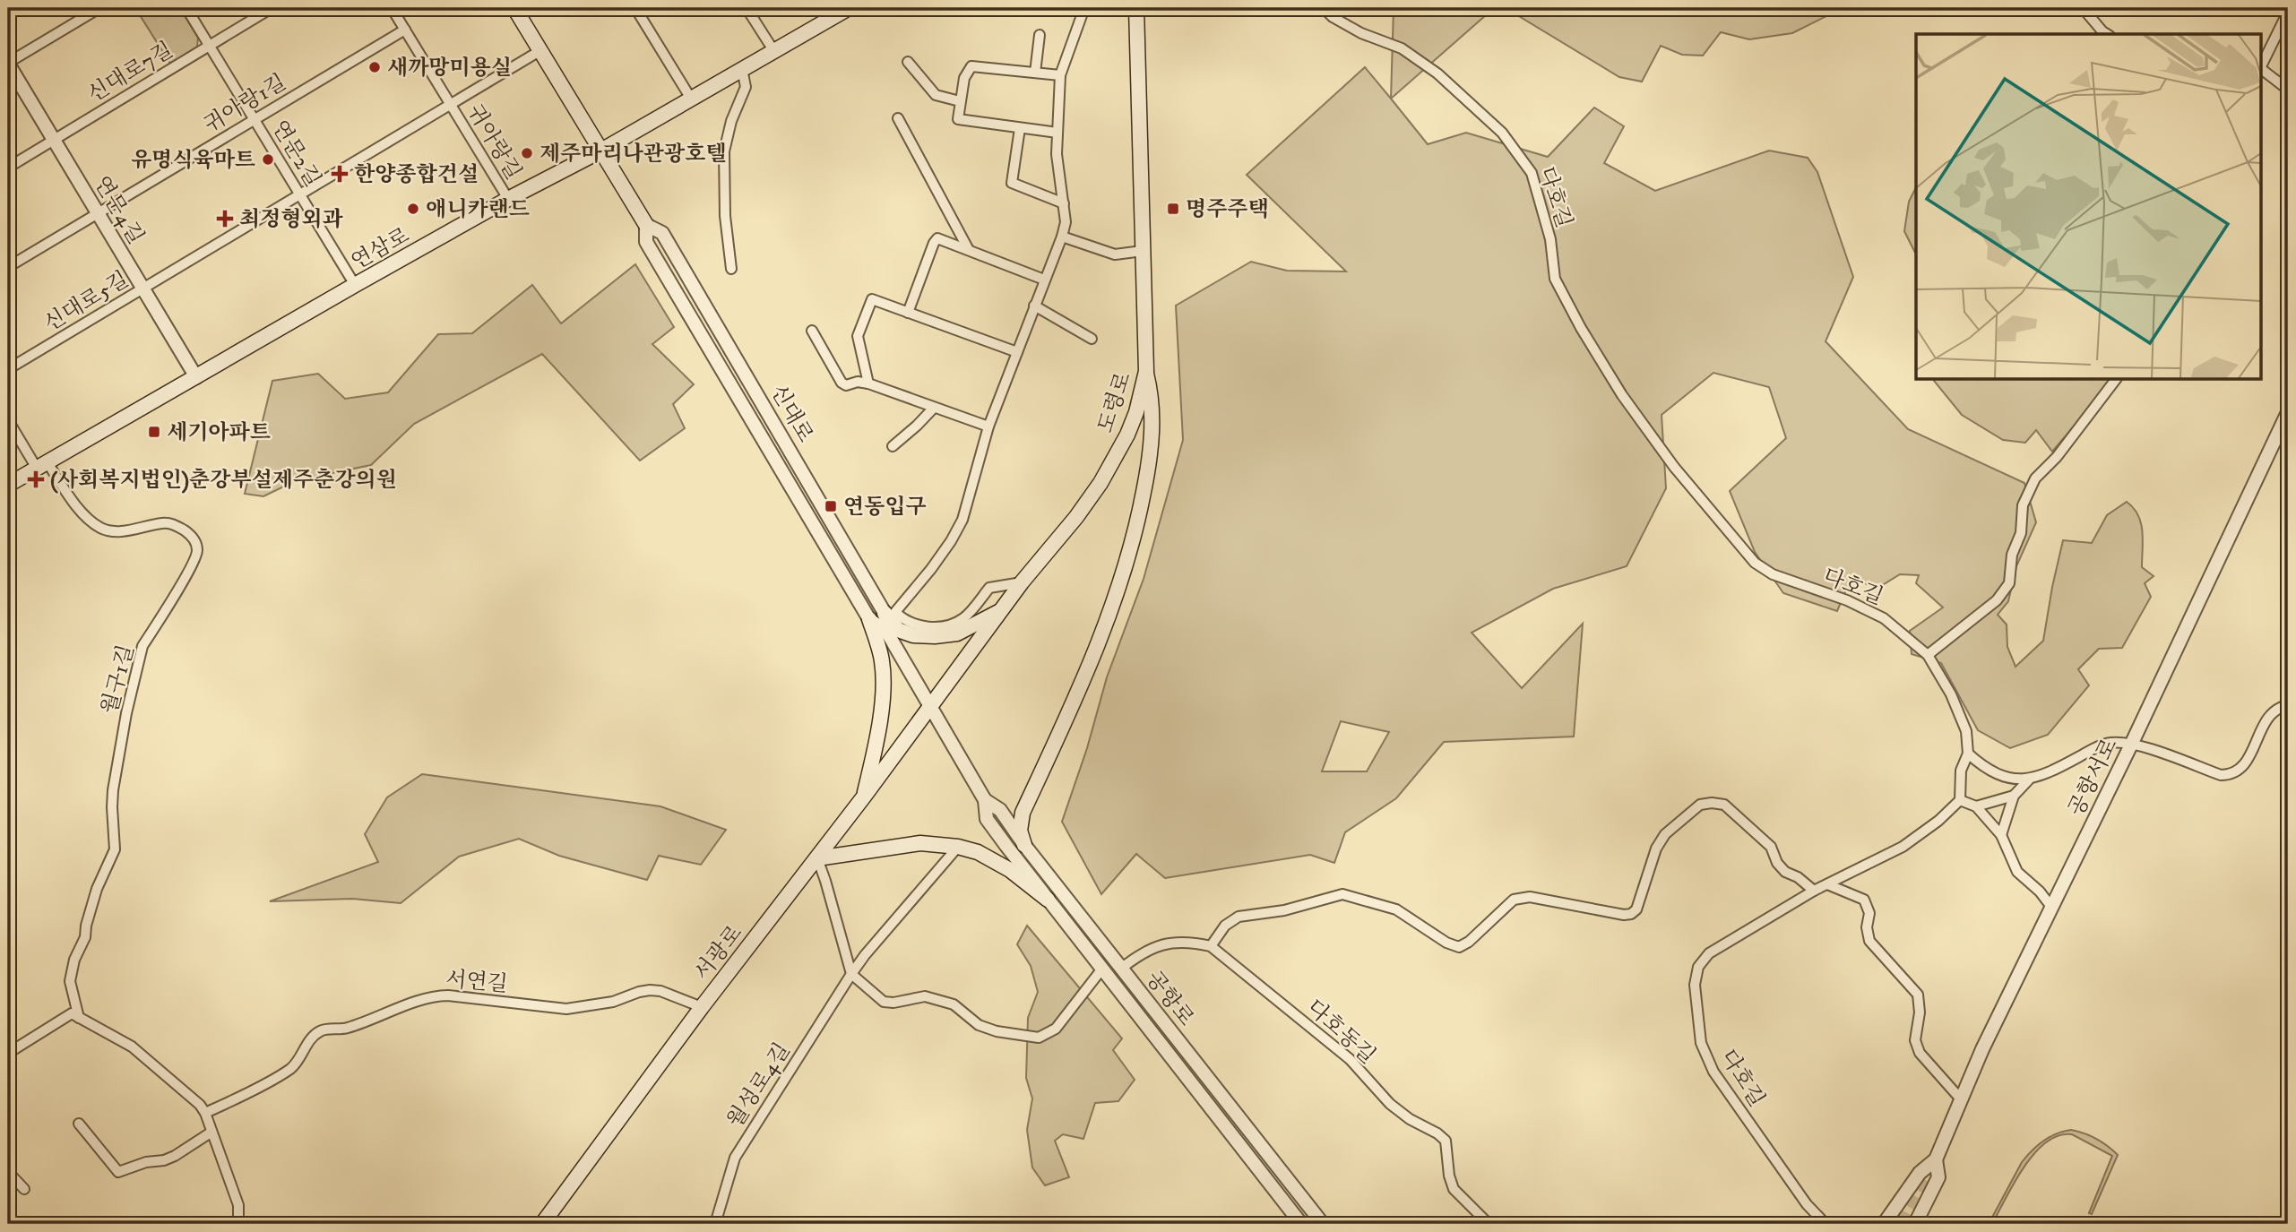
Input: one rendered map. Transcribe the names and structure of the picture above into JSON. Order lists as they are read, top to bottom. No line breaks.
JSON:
{"streets":{"main road":["연삼로","도령로","신대로","서광로"],"street":["신대로7길","귀아랑1길","귀아랑길","연문2길","다호길","연문4길","신대로5길","월구1길","공항서로","서연길","공항로","다호동길","월성로4길"]},"crossings":[["신대로7길","연문2길"],["신대로7길","연문4길"],["귀아랑1길","귀아랑길"],["귀아랑1길","연문2길"],["귀아랑1길","연문4길"],["귀아랑길","연삼로"],["귀아랑길","신대로5길"],["연문2길","연삼로"],["연문2길","신대로5길"],["연문4길","연삼로"],["연문4길","신대로5길"],["연삼로","신대로"],["연삼로","월구1길"],["신대로5길","신대로"],["도령로","신대로"],["도령로","서광로"],["도령로","공항로"],["신대로","서광로"],["신대로","공항로"],["서광로","서연길"],["서광로","공항로"]],"places":{"other":["새까망미용실","제주마리나관광호텔","유명식육마트","애니카랜드"],"health":["한양종합건설","최정형외과","(사회복지법인)춘강부설제주춘강의원"],"transit":["명주주택","세기아파트","연동입구"]}}
